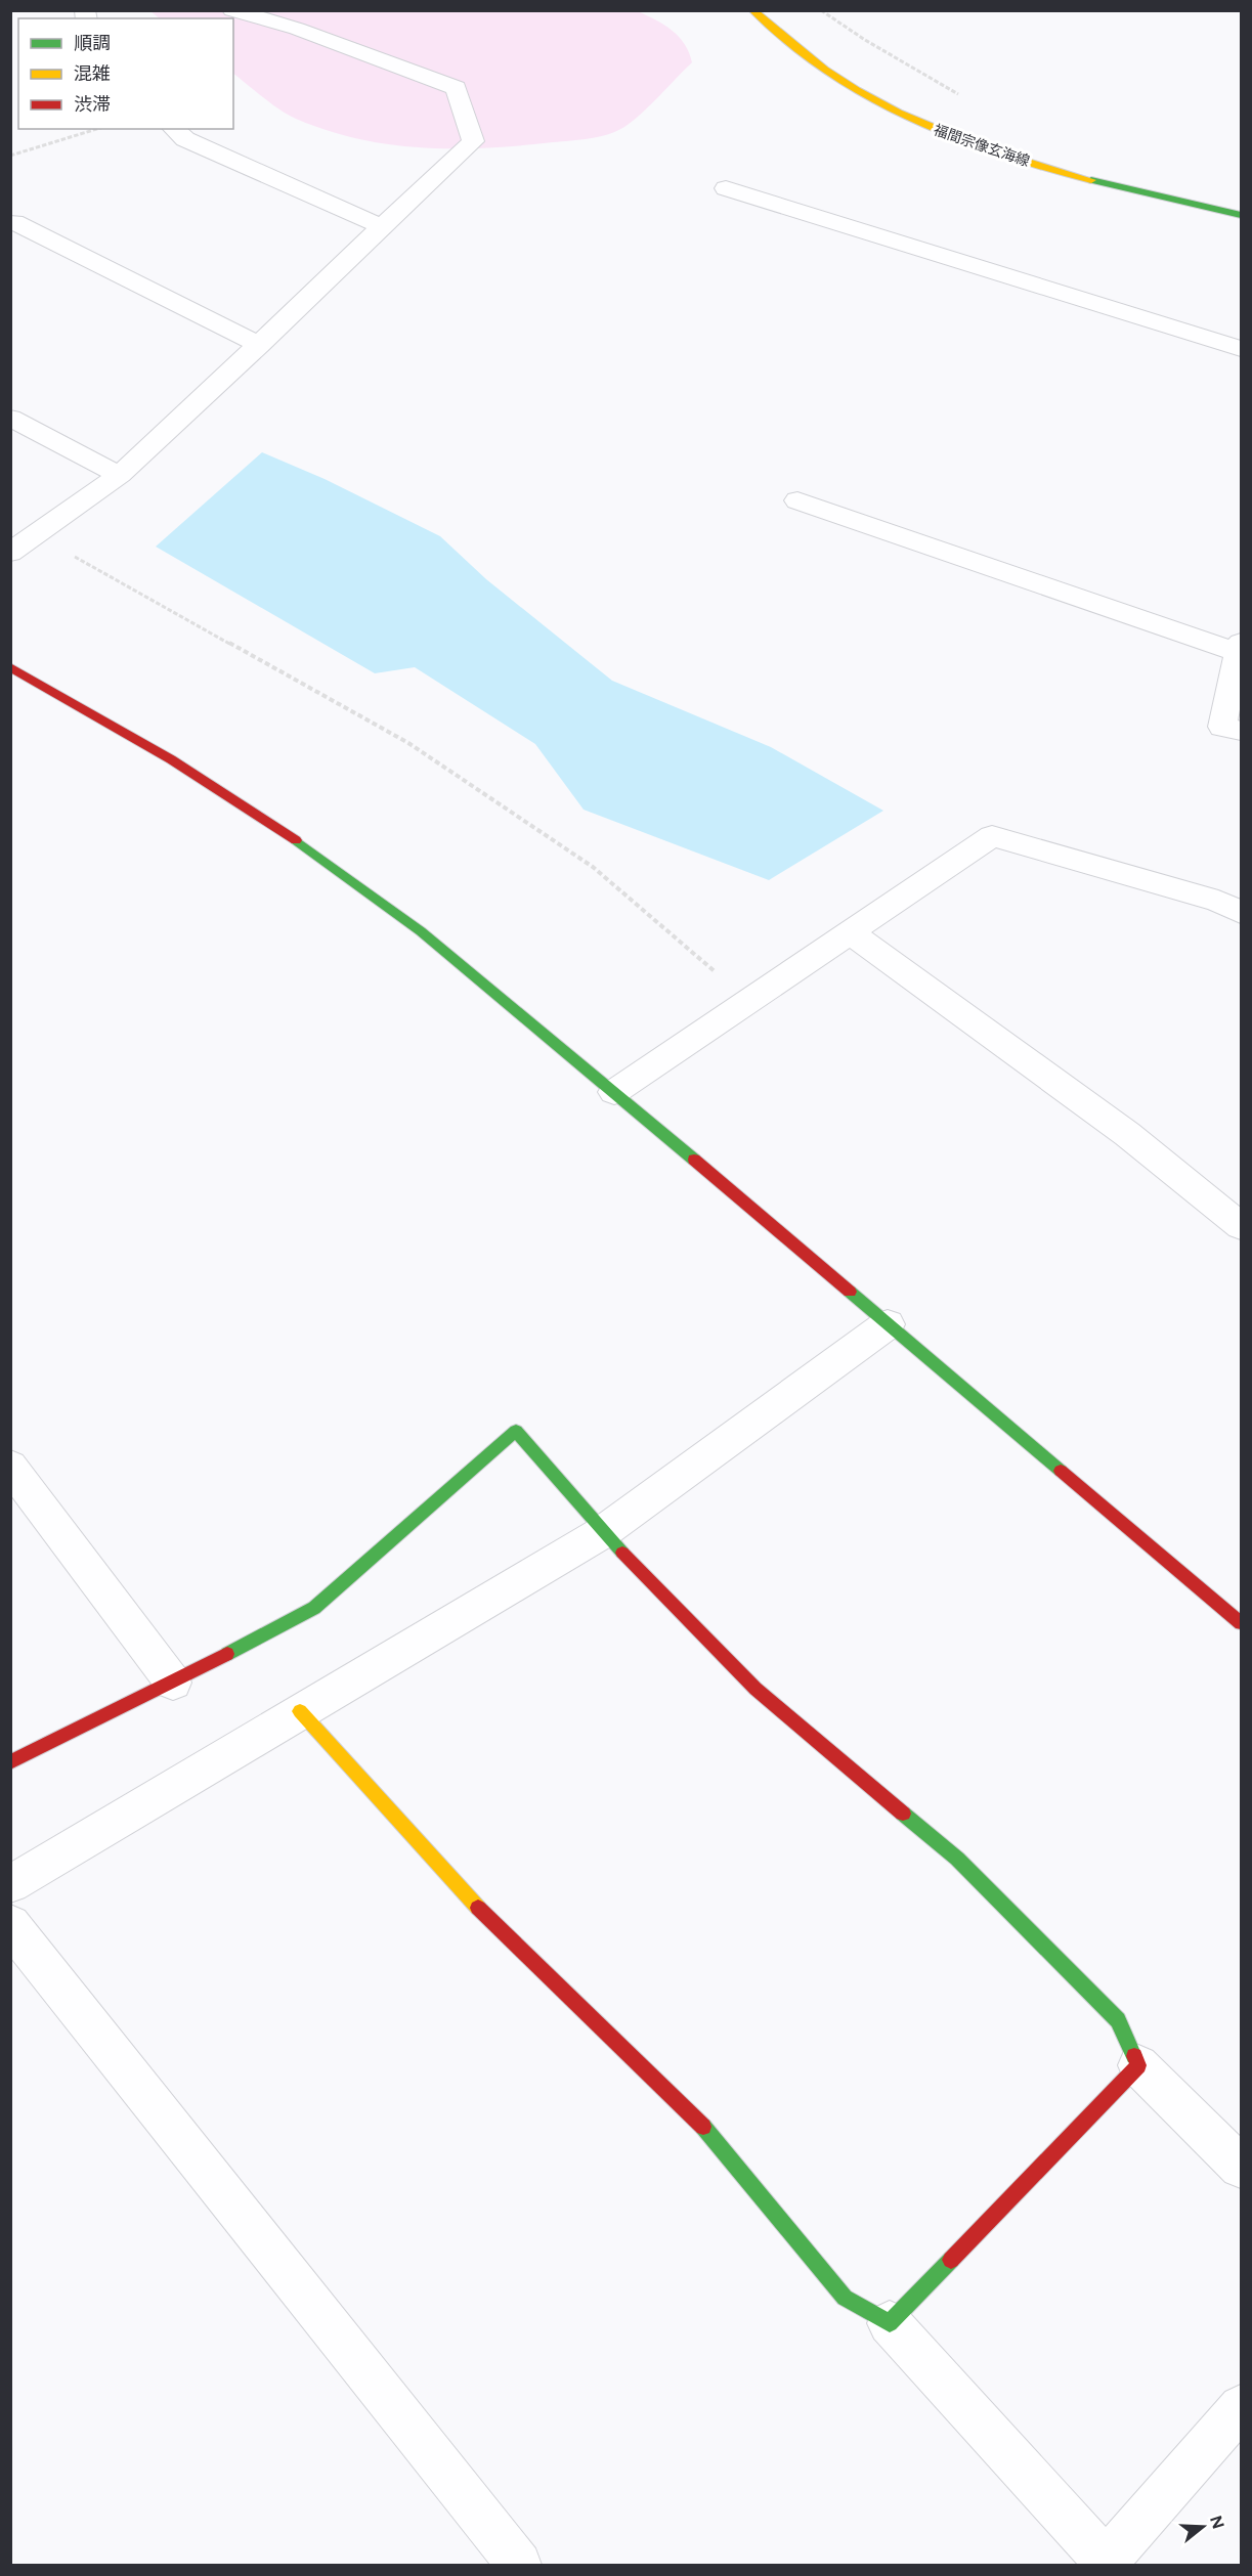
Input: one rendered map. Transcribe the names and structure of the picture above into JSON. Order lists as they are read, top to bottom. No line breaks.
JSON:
{"streets":{"street":["福間宗像玄海線"]},"legend":["順調","混雑","渋滞"],"north":"right"}
